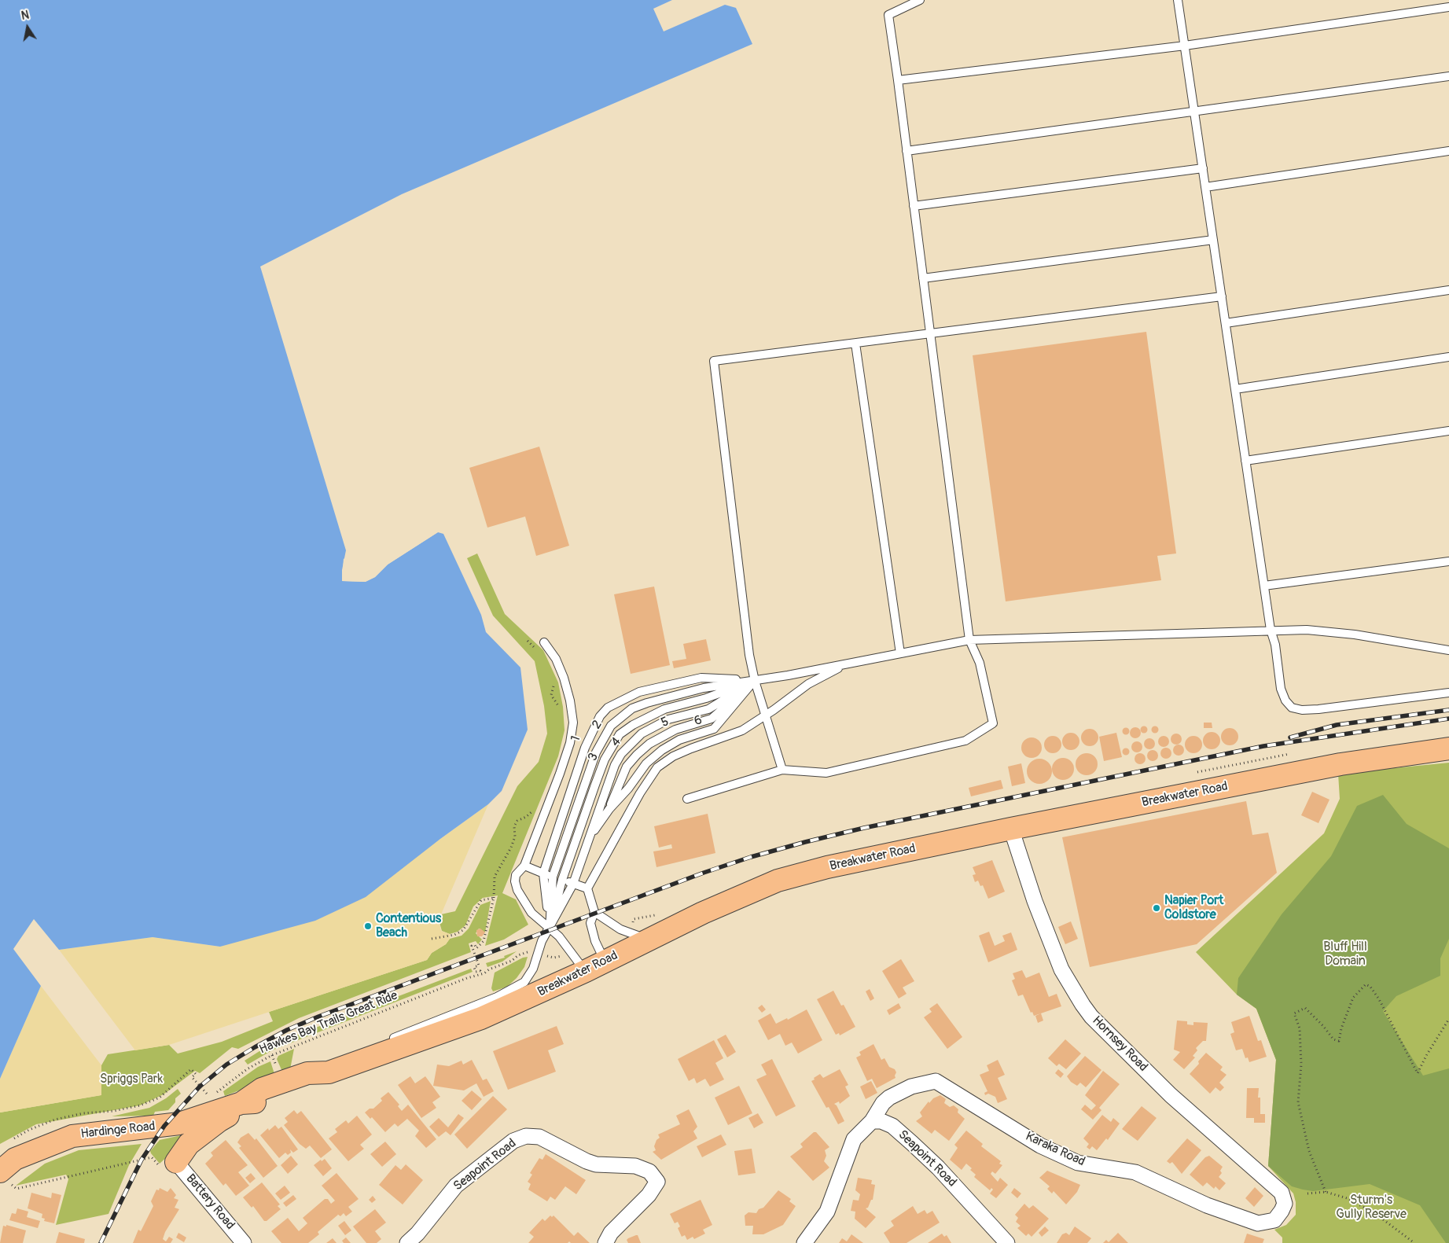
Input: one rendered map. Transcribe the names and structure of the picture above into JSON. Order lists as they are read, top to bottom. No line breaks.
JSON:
{"streets":{"highway":["Breakwater Road","Hardinge Road"],"street":["Hornsey Road","Karaka Road","Seapoint Road","Battery Road"],"lane":["6","5","2","1","4","3"],"path":["Hawkes Bay Trails Great Ride"]},"crossings":[["6","5"],["6","2"],["6","1"],["6","4"],["6","3"],["5","2"],["5","1"],["5","4"],["5","3"],["2","1"],["2","4"],["2","3"],["1","4"],["1","3"],["4","3"],["Breakwater Road","Hornsey Road"],["Breakwater Road","Hardinge Road"],["Hornsey Road","Karaka Road"],["Karaka Road","Seapoint Road"]],"parks":["Bluff Hill Domain","Spriggs Park","Sturm's Gully Reserve"],"places":["Napier Port Coldstore","Contentious Beach"],"north":"top"}
